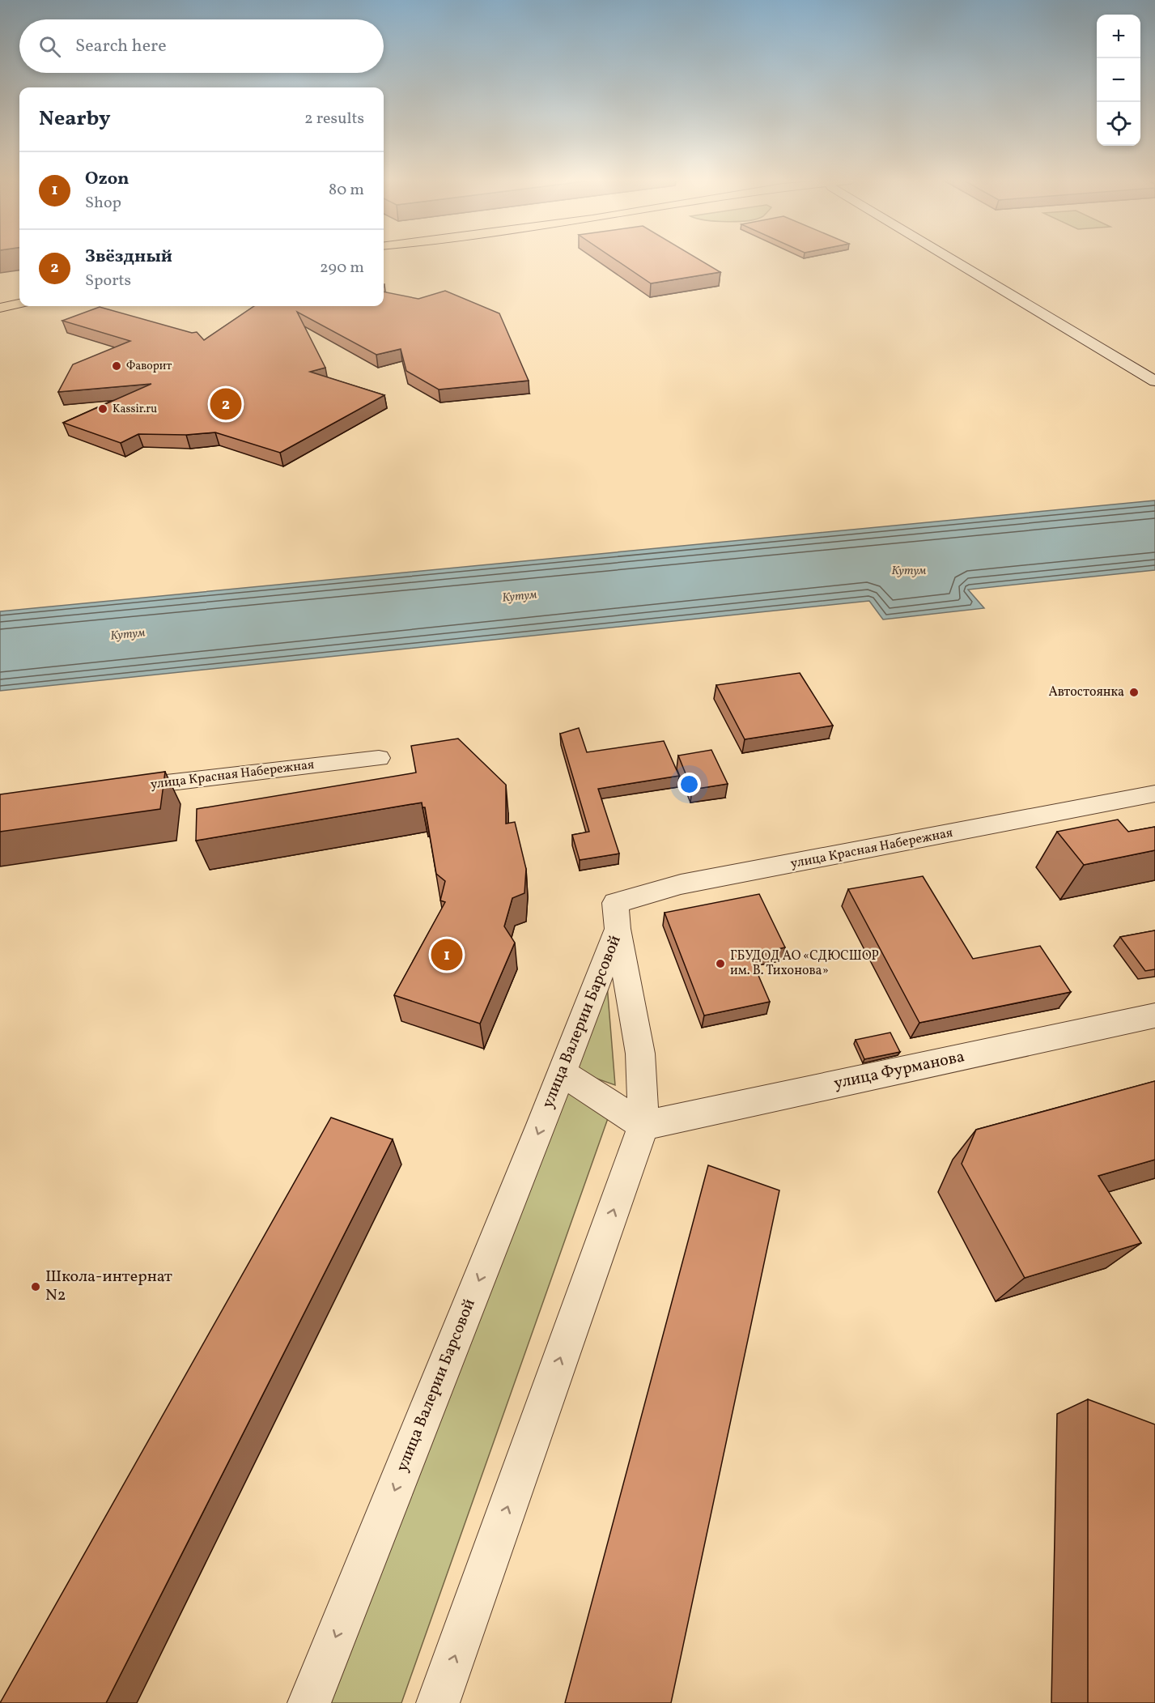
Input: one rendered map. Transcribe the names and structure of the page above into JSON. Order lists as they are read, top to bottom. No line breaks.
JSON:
{"streets":{"street":["улица Красная Набережная","улица Валерии Барсовой","улица Фурманова"]},"crossings":[["улица Красная Набережная","улица Валерии Барсовой"],["улица Валерии Барсовой","улица Фурманова"]],"water":["Кутум"],"places":["Фаворит","Kassir.ru","Автостоянка","ГБУДОД АО «СДЮСШОР им. В. Тихонова»","Школа-интернат N2"],"page":{"map_buttons":["+","−"],"search":"Search here","heading":["Nearby","2 results"],"list":[{"mark":"1","name":"Ozon","note":"Shop","value":"80 m"},{"mark":"2","name":"Звёздный","note":"Sports","value":"290 m"}],"pins":["2","1"]}}
